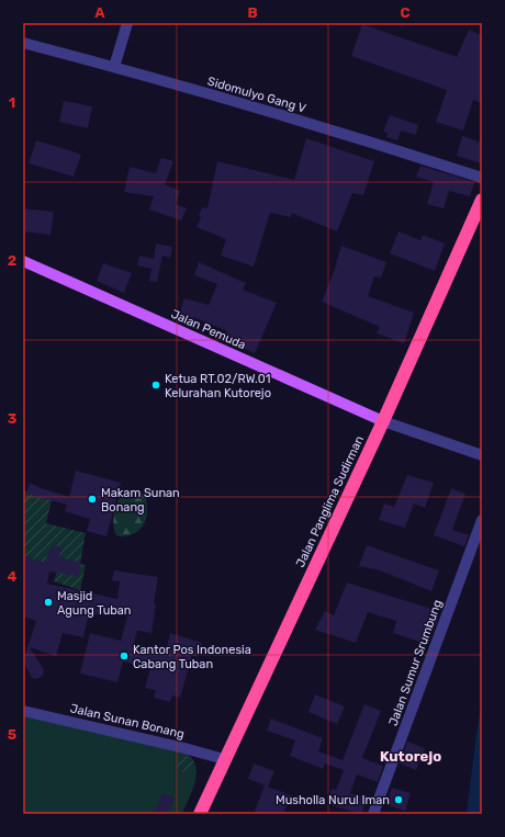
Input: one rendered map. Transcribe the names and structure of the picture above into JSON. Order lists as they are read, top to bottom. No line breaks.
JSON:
{"streets":{"highway":["Jalan Panglima Sudirman"],"main road":["Jalan Pemuda"],"street":["Sidomulyo Gang V","Jalan Sumur Srumbung","Jalan Sunan Bonang"]},"crossings":[["Jalan Pemuda","Jalan Panglima Sudirman"],["Jalan Panglima Sudirman","Jalan Sunan Bonang"]],"districts":["Kutorejo"],"places":["Ketua RT.02/RW.01 Kelurahan Kutorejo","Makam Sunan Bonang","Masjid Agung Tuban","Kantor Pos Indonesia Cabang Tuban","Musholla Nurul Iman"],"grid":{"columns":["A","B","C"],"rows":["1","2","3","4","5"]}}
